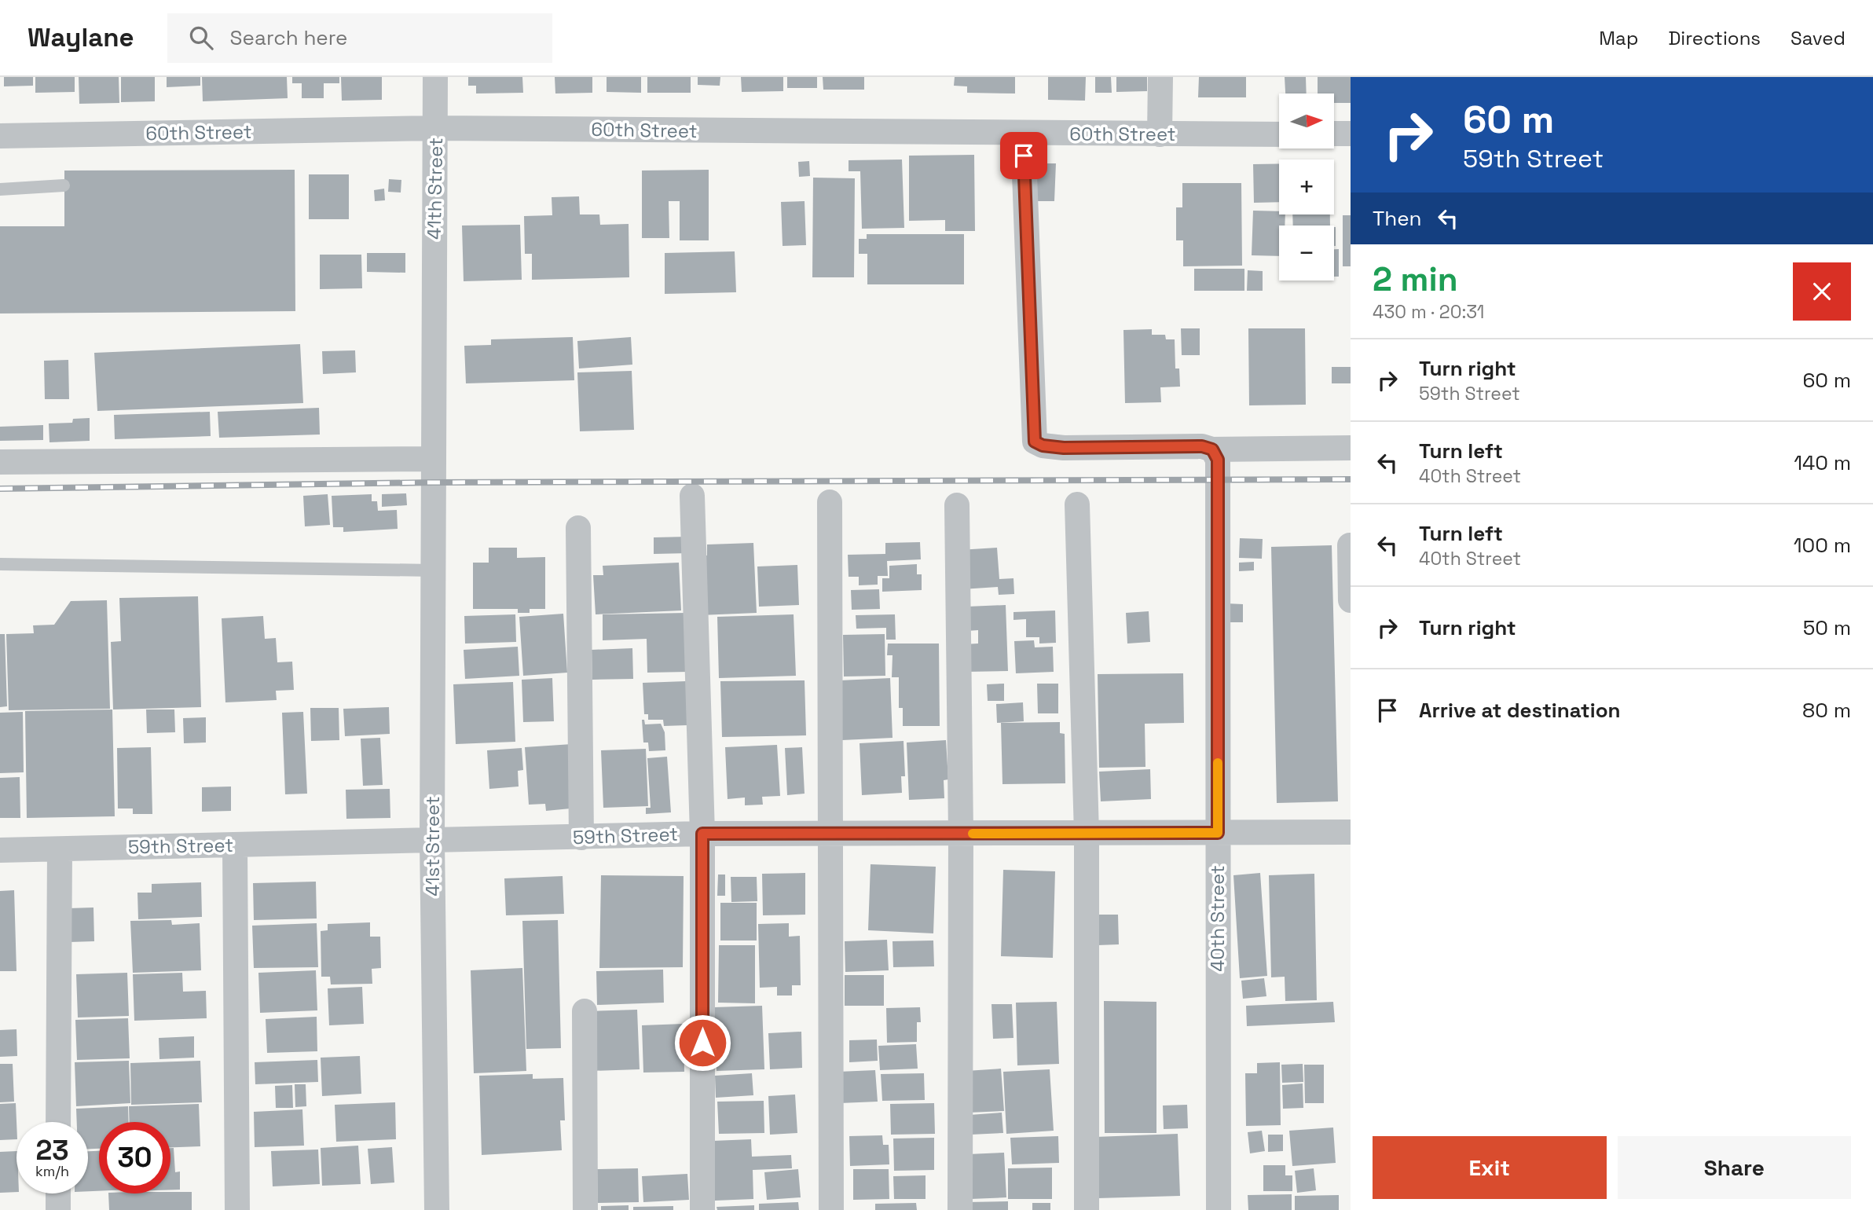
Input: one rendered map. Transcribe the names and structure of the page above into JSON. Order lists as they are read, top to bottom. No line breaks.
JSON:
{"streets":{"street":["60th Street","41th Street","59th Street","41st Street","40th Street"]},"crossings":[["60th Street","41th Street"],["59th Street","41st Street"],["59th Street","40th Street"]],"north":"right","page":{"header":"Waylane","search":"Search here","nav":["Map","Directions","Saved"],"turn":["60 m","59th Street"],"map_buttons":["+","−"],"then":"Then","heading":["2 min","430 m · 20:31"],"list":[{"name":"Turn right","note":"59th Street","value":"60 m"},{"name":"Turn left","note":"40th Street","value":"140 m"},{"name":"Turn left","note":"40th Street","value":"100 m"},{"name":"Turn right","value":"50 m"},{"name":"Arrive at destination","value":"80 m"}],"speed":"23 km/h","limit":"30","buttons":["Exit","Share"]}}
